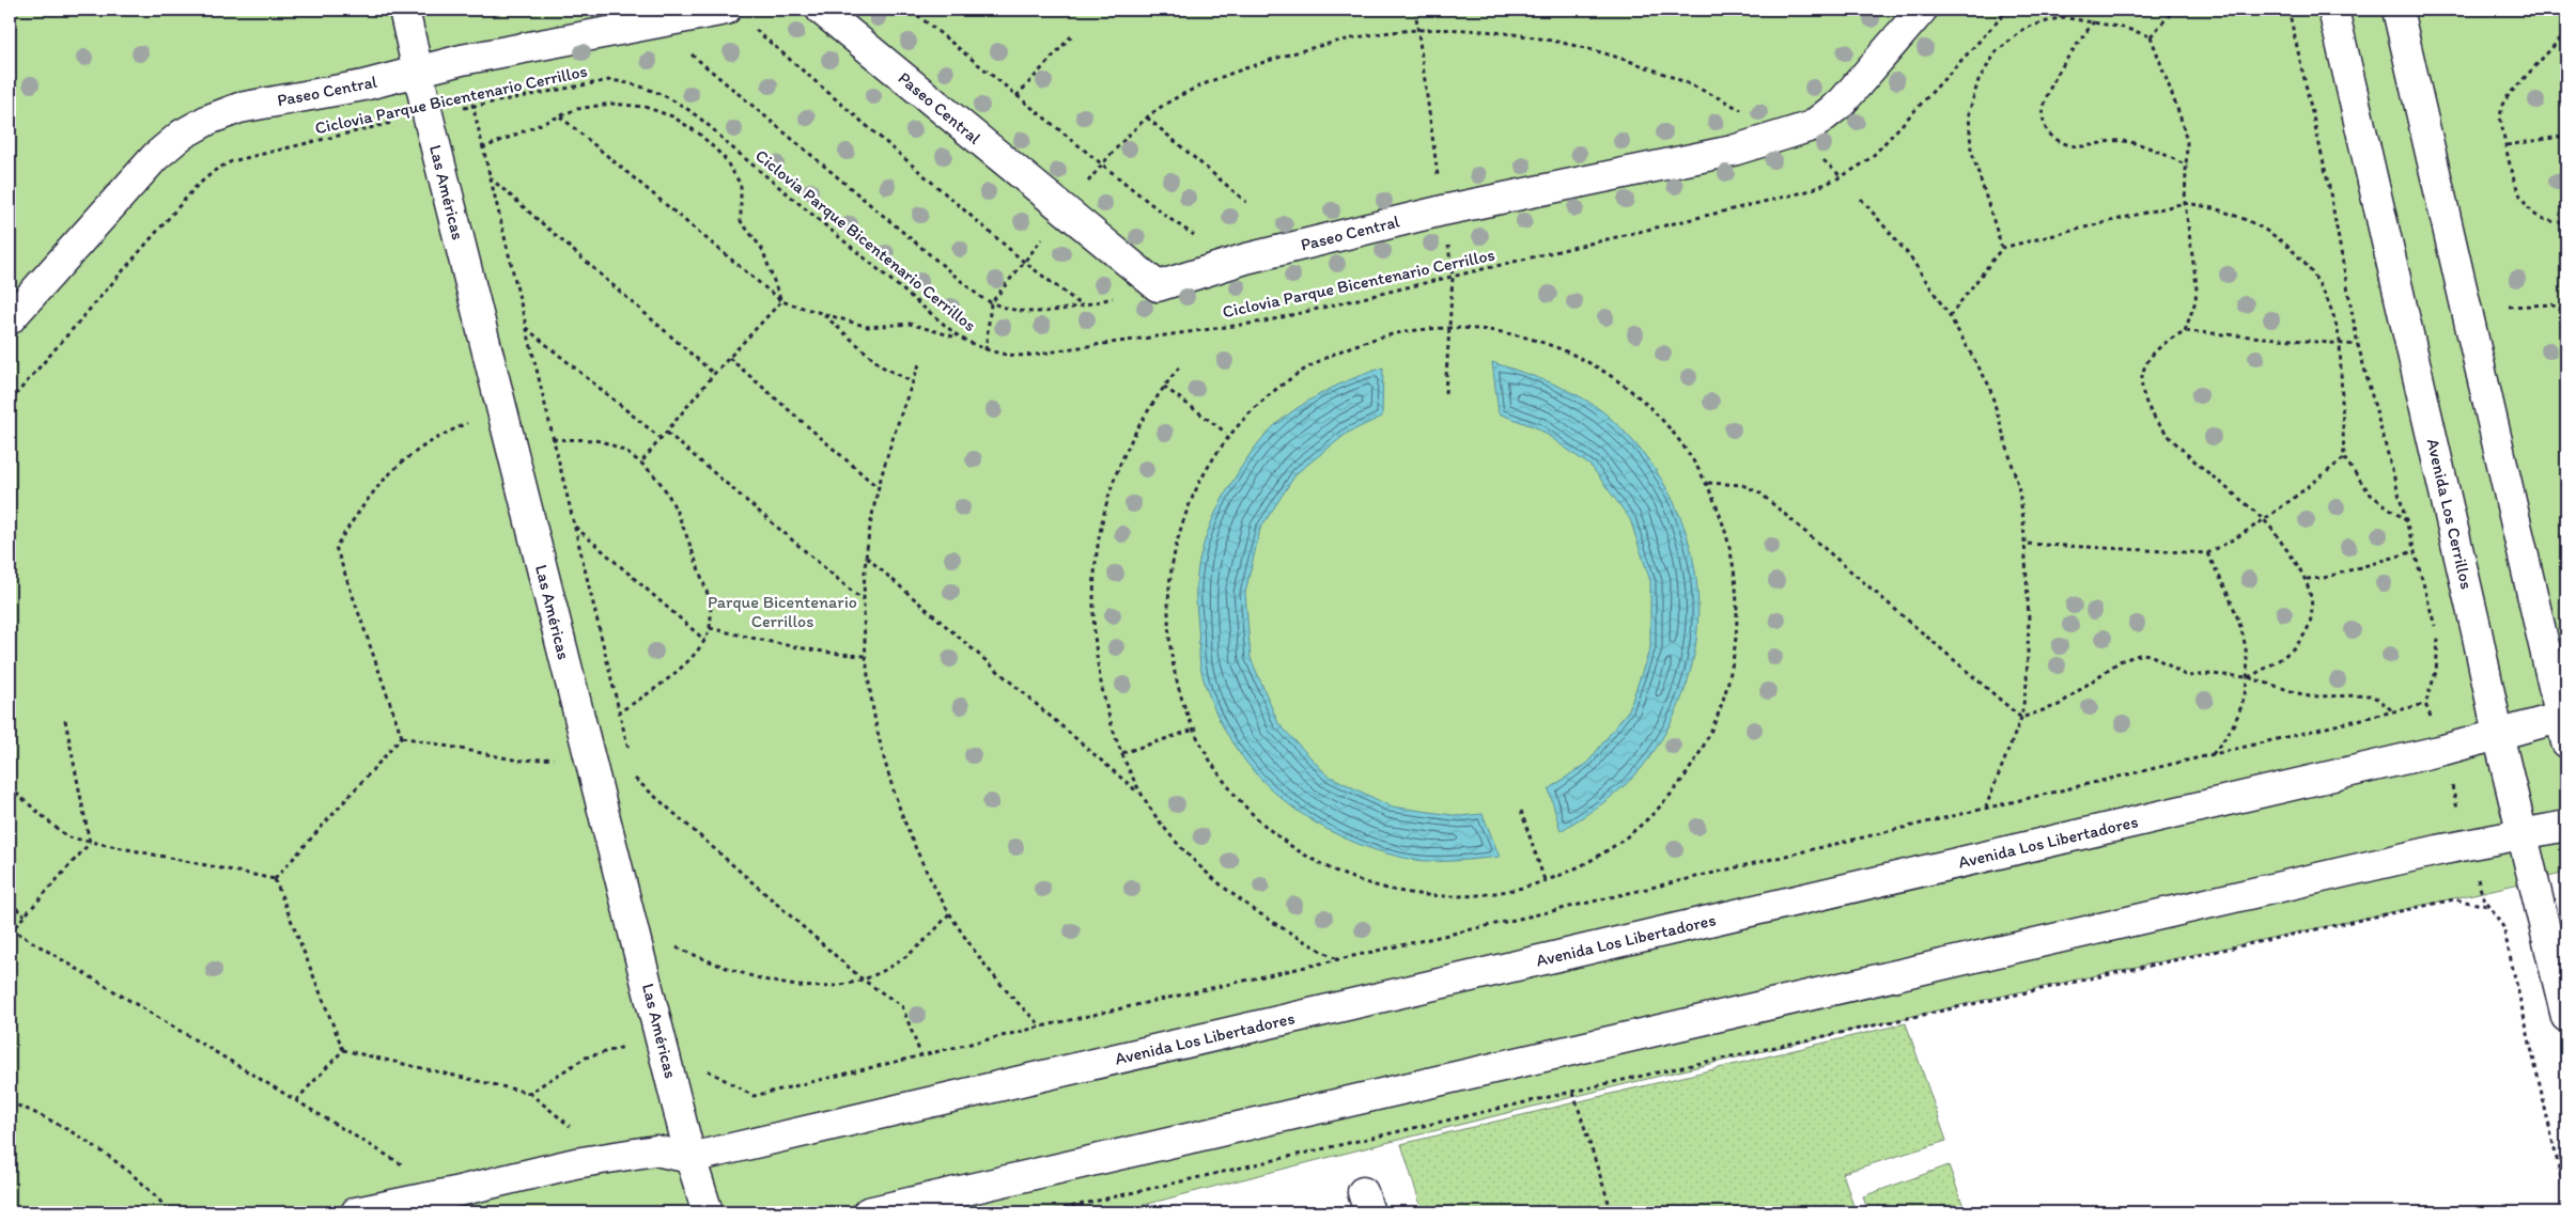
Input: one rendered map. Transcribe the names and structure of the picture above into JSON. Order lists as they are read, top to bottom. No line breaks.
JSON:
{"streets":{"street":["Paseo Central","Las Américas","Avenida Los Cerrillos","Avenida Los Libertadores"],"path":["Ciclovia Parque Bicentenario Cerrillos"]},"crossings":[["Paseo Central","Las Américas"],["Ciclovia Parque Bicentenario Cerrillos","Las Américas"],["Las Américas","Avenida Los Libertadores"],["Avenida Los Cerrillos","Avenida Los Libertadores"]],"parks":["Parque Bicentenario Cerrillos"]}
